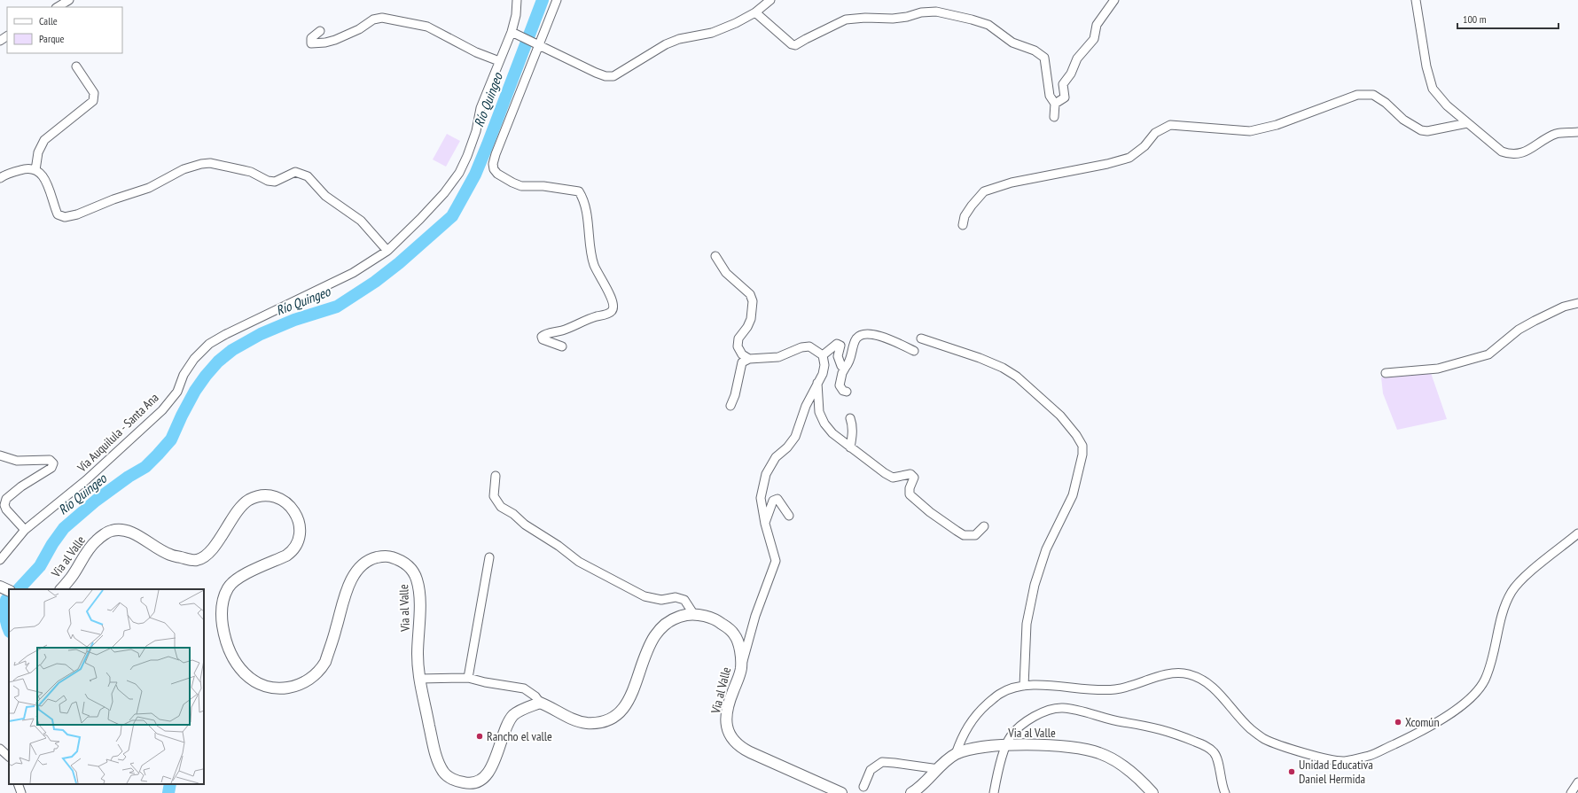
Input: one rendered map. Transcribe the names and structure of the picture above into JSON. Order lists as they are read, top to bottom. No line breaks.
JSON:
{"streets":{"main road":["Via al Valle"],"street":["Vía Auquilula - Santa Ana"]},"water":["Río Quingeo"],"places":["Xcomún","Rancho el valle","Unidad Educativa Daniel Hermida"],"legend":["Calle","Parque"],"scale_bar":"100 m"}
